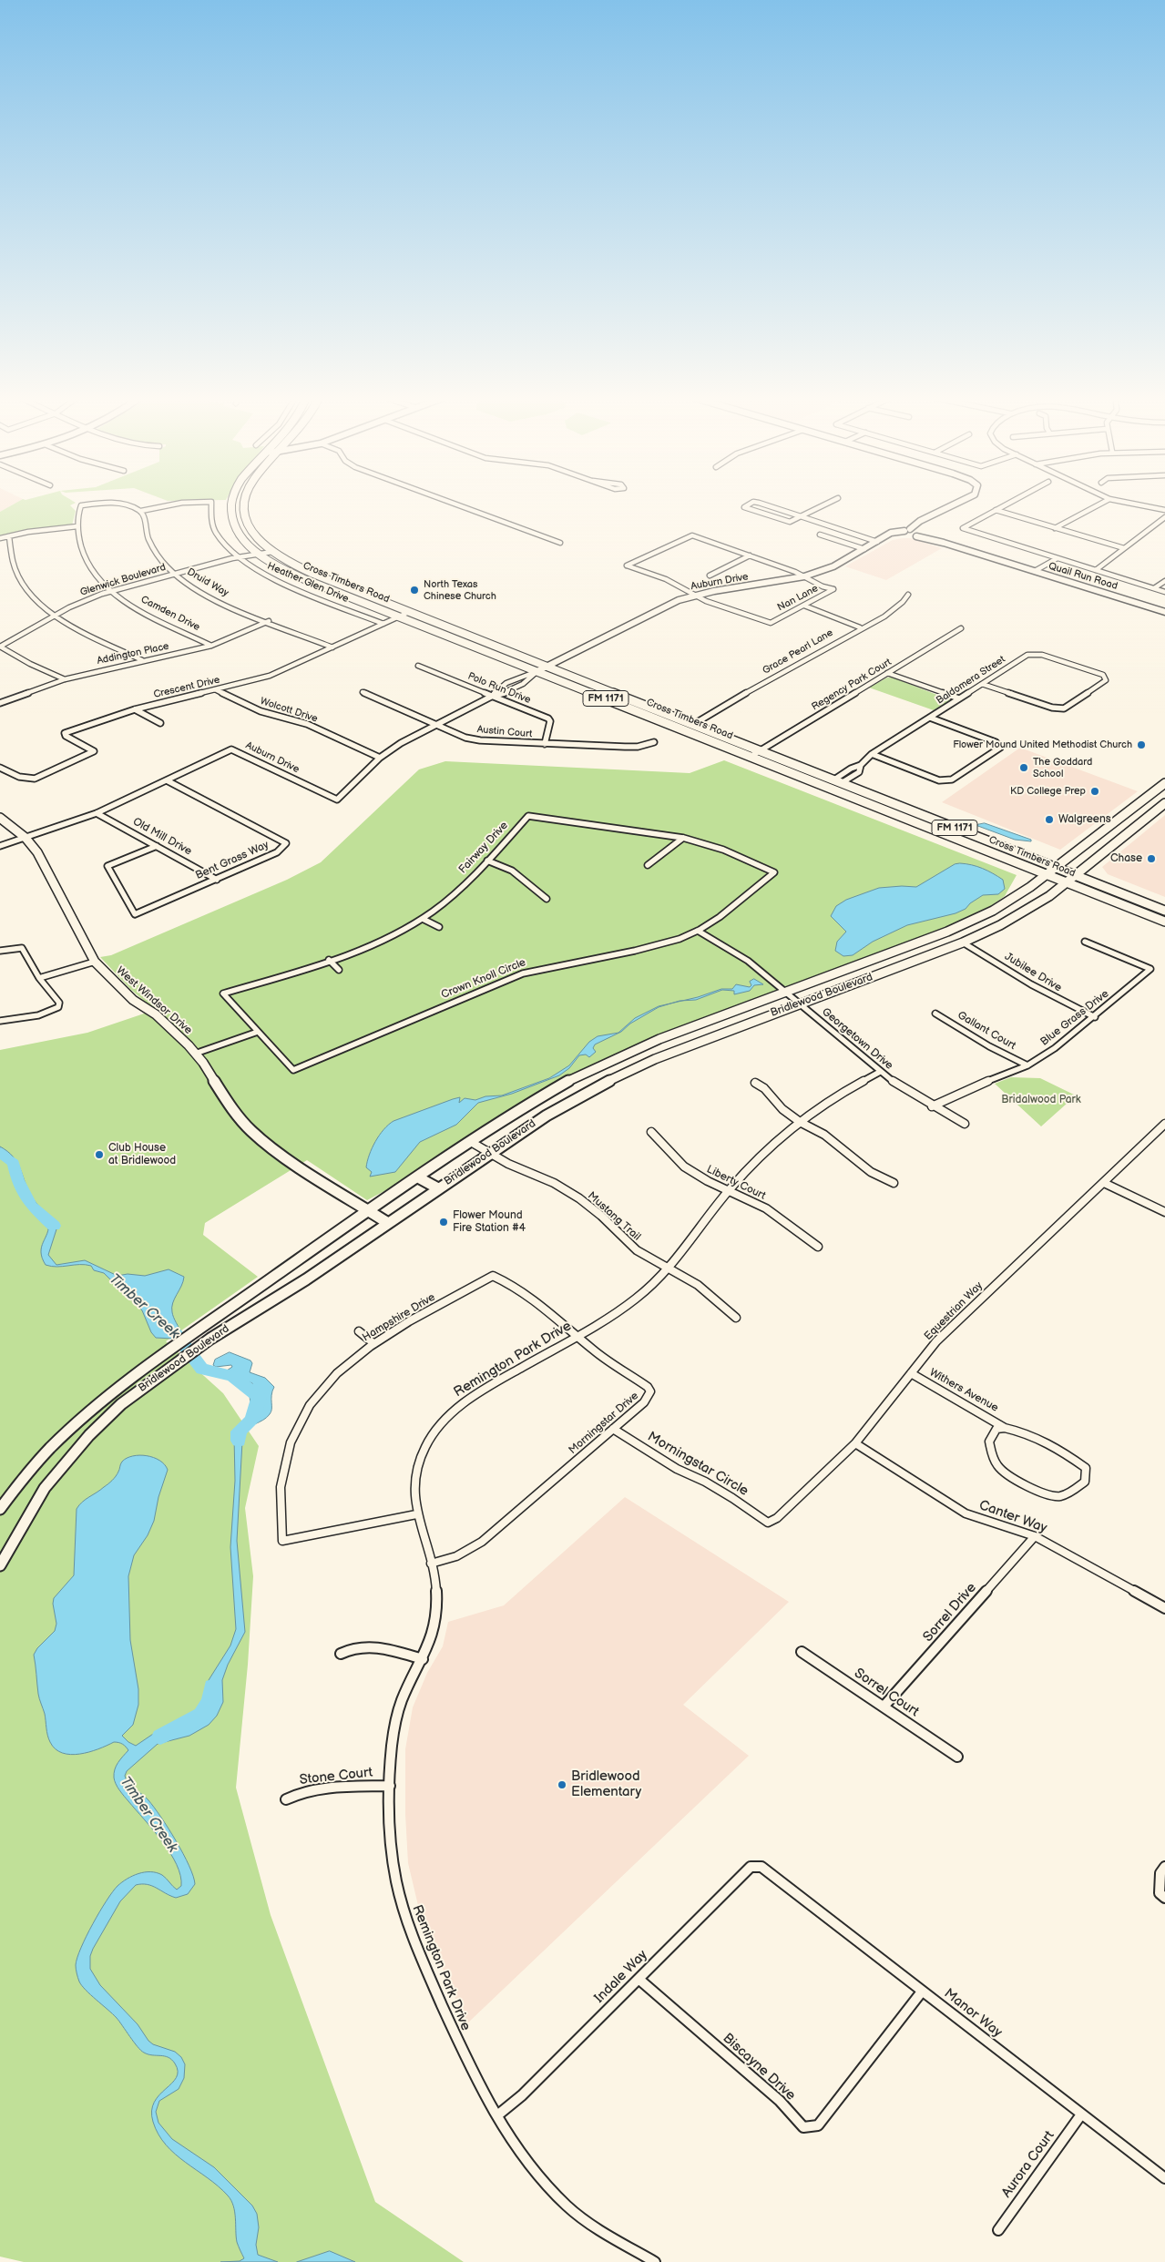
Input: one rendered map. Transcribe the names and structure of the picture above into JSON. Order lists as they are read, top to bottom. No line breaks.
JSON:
{"streets":{"main road":["Quail Run Road","Auburn Drive","Cross Timbers Road","FM 1171","Bridlewood Boulevard","West Windsor Drive"],"street":["Glenwick Boulevard","Druid Way","Heather Glen Drive","Nan Lane","Camden Drive","Grace Pearl Lane","Addington Place","Baldomera Street","Regency Park Court","Crescent Drive","Polo Run Drive","Wolcott Drive","Austin Court","Old Mill Drive","Fairway Drive","Bent Grass Way","Jubilee Drive","Crown Knoll Circle","Blue Grass Drive","Gallant Court","Georgetown Drive","Liberty Court","Mustang Trail","Equestrian Way","Hampshire Drive","Remington Park Drive","Withers Avenue","Morningstar Drive","Morningstar Circle","Canter Way","Sorrel Drive","Sorrel Court","Stone Court","Indale Way","Manor Way","Biscayne Drive","Aurora Court"]},"crossings":[["Quail Run Road","Auburn Drive"],["Glenwick Boulevard","Druid Way"],["Glenwick Boulevard","Heather Glen Drive"],["Glenwick Boulevard","Cross Timbers Road"],["Glenwick Boulevard","Camden Drive"],["Auburn Drive","Cross Timbers Road"],["Auburn Drive","Nan Lane"],["Auburn Drive","Polo Run Drive"],["Auburn Drive","Wolcott Drive"],["Auburn Drive","Austin Court"],["Auburn Drive","Old Mill Drive"],["Auburn Drive","Bent Grass Way"],["Auburn Drive","West Windsor Drive"],["Druid Way","Heather Glen Drive"],["Druid Way","Camden Drive"],["Druid Way","Addington Place"],["Druid Way","Crescent Drive"],["Heather Glen Drive","Camden Drive"],["Heather Glen Drive","Crescent Drive"],["Cross Timbers Road","Grace Pearl Lane"],["Cross Timbers Road","Baldomera Street"],["Cross Timbers Road","Regency Park Court"],["Cross Timbers Road","Crescent Drive"],["Cross Timbers Road","Bridlewood Boulevard"],["Camden Drive","Addington Place"],["Crescent Drive","Wolcott Drive"],["Polo Run Drive","Austin Court"],["Old Mill Drive","Bent Grass Way"],["Fairway Drive","Crown Knoll Circle"],["Jubilee Drive","Bridlewood Boulevard"],["Jubilee Drive","Blue Grass Drive"],["Crown Knoll Circle","Georgetown Drive"],["Bridlewood Boulevard","West Windsor Drive"],["Bridlewood Boulevard","Georgetown Drive"],["Bridlewood Boulevard","Mustang Trail"],["Blue Grass Drive","Gallant Court"],["Blue Grass Drive","Georgetown Drive"],["Georgetown Drive","Remington Park Drive"],["Liberty Court","Remington Park Drive"],["Mustang Trail","Remington Park Drive"],["Equestrian Way","Withers Avenue"],["Equestrian Way","Morningstar Circle"],["Equestrian Way","Canter Way"],["Hampshire Drive","Remington Park Drive"],["Hampshire Drive","Morningstar Drive"],["Remington Park Drive","Morningstar Drive"],["Remington Park Drive","Stone Court"],["Remington Park Drive","Indale Way"],["Morningstar Drive","Morningstar Circle"],["Canter Way","Sorrel Drive"],["Sorrel Drive","Sorrel Court"],["Indale Way","Manor Way"],["Indale Way","Biscayne Drive"],["Manor Way","Biscayne Drive"],["Manor Way","Aurora Court"]],"water":["Timber Creek"],"parks":["Bridalwood Park"],"places":["North Texas Chinese Church","Flower Mound United Methodist Church","The Goddard School","KD College Prep","Walgreens","Chase","Club House at Bridlewood","Flower Mound Fire Station #4","Bridlewood Elementary"]}
